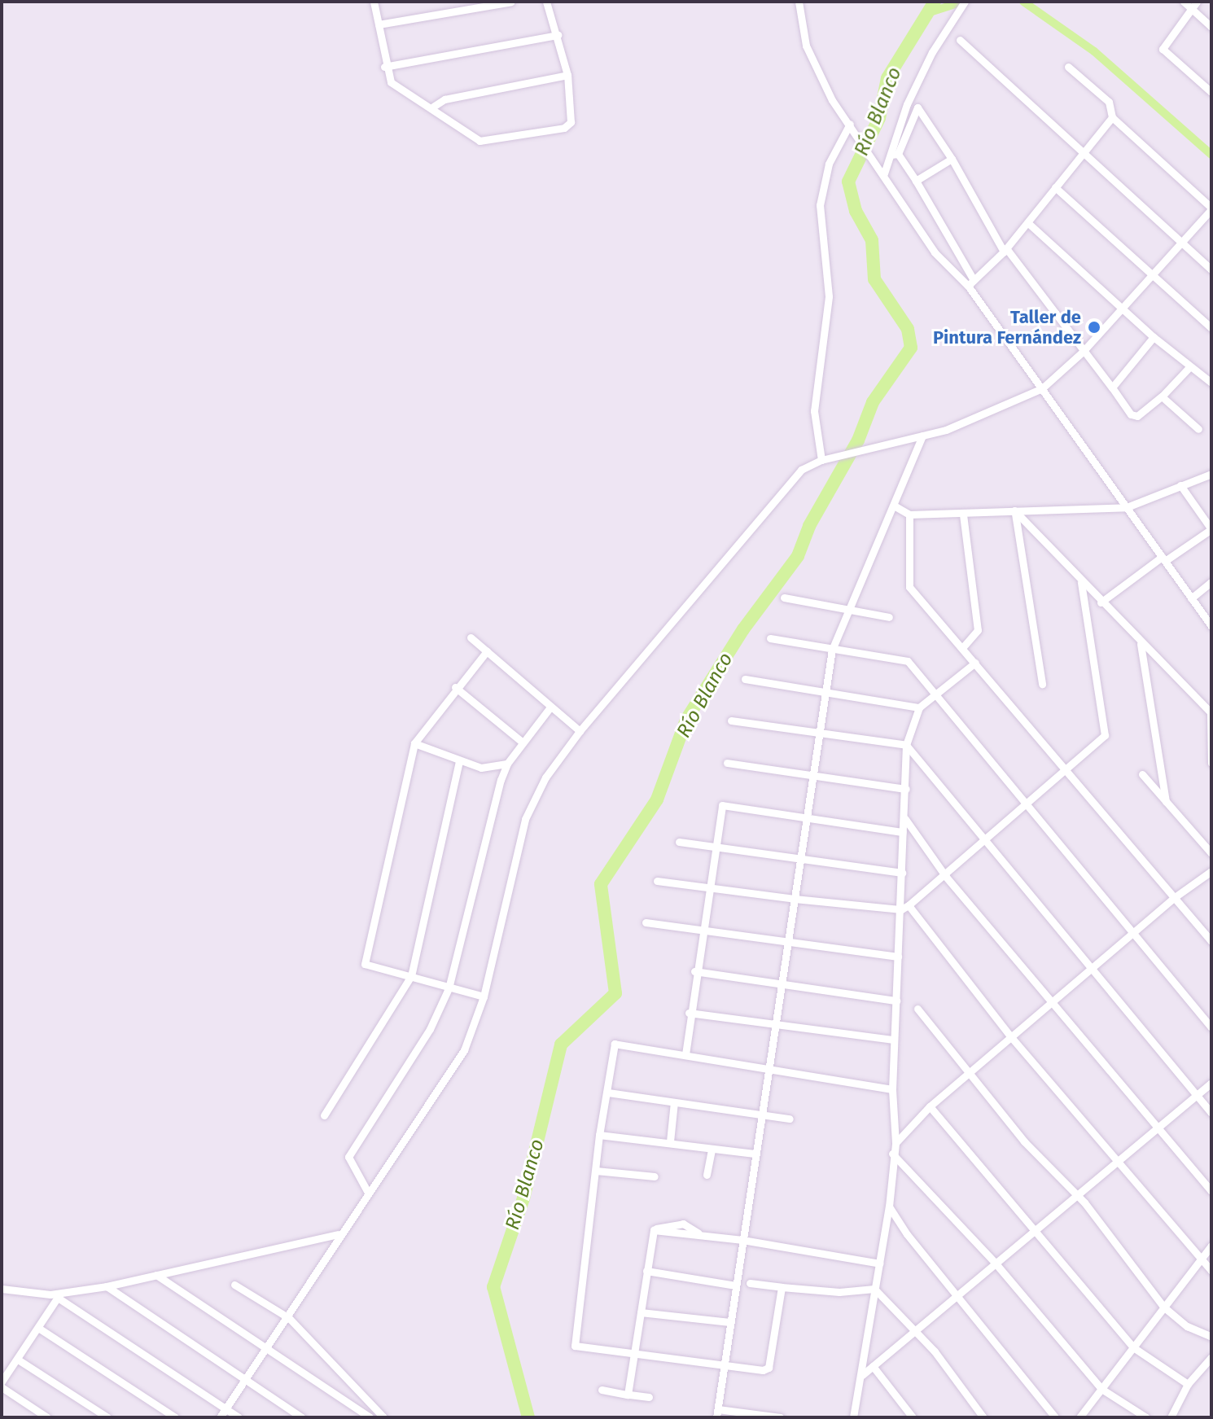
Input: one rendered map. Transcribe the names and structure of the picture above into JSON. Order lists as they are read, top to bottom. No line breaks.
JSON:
{"water":["Río Blanco"],"places":["Taller de Pintura Fernández"]}
